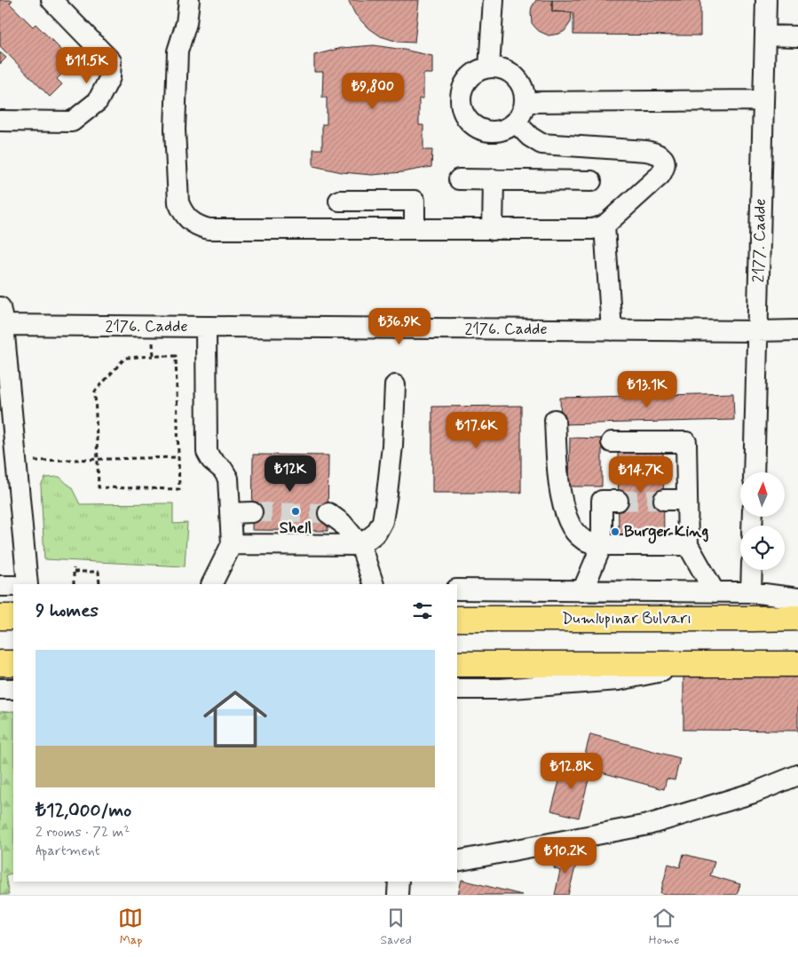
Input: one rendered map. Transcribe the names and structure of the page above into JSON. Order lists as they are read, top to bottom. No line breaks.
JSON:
{"streets":{"highway":["Dumlupınar Bulvarı"],"street":["2177. Cadde","2176. Cadde"]},"crossings":[["2177. Cadde","2176. Cadde"]],"places":["Shell","Burger King"],"north":"top","page":{"price":["₺11.5K","₺9,800","₺36.9K","₺13.1K","₺17.6K","₺12K","₺14.7K","₺12.8K","₺10.2K"],"heading":"9 homes","list":[{"name":"₺12,000/mo","note":"2 rooms · 72 m² · Apartment"}],"tabs":["Map","Saved","Home"]}}
